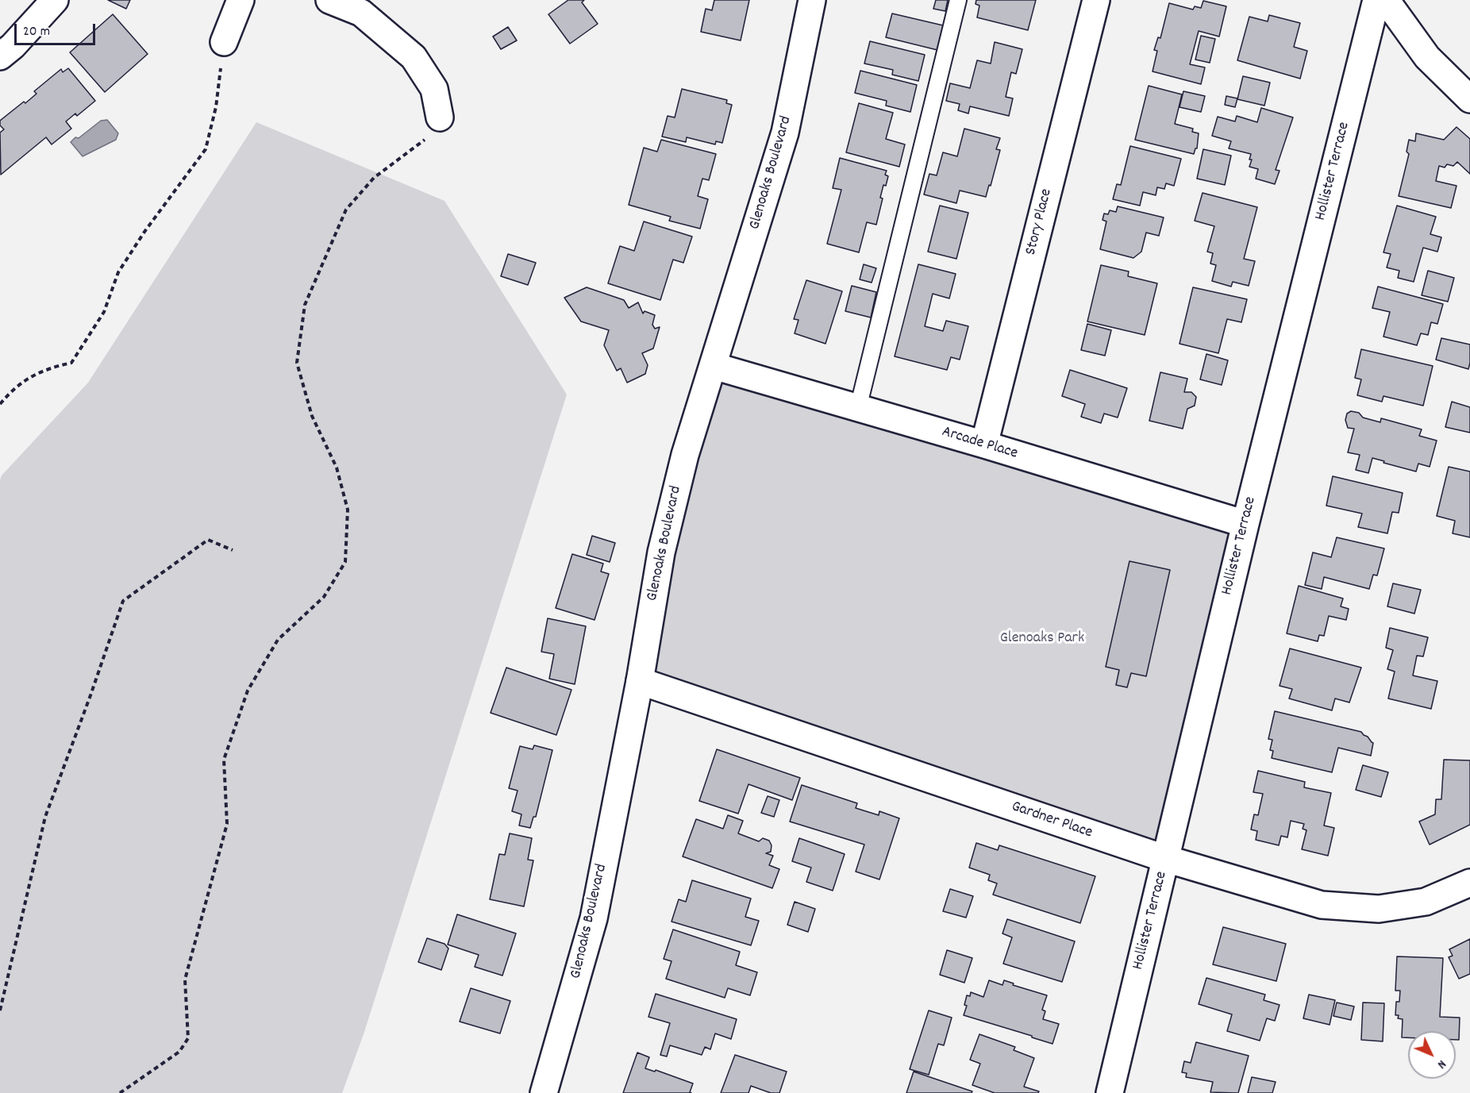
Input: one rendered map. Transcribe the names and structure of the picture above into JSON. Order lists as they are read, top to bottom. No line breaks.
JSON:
{"streets":{"street":["Hollister Terrace","Glenoaks Boulevard","Story Place","Arcade Place","Gardner Place"]},"crossings":[["Hollister Terrace","Arcade Place"],["Hollister Terrace","Gardner Place"],["Glenoaks Boulevard","Arcade Place"],["Glenoaks Boulevard","Gardner Place"],["Story Place","Arcade Place"]],"parks":["Glenoaks Park"],"scale_bar":"20 m","north":"bottom right"}
